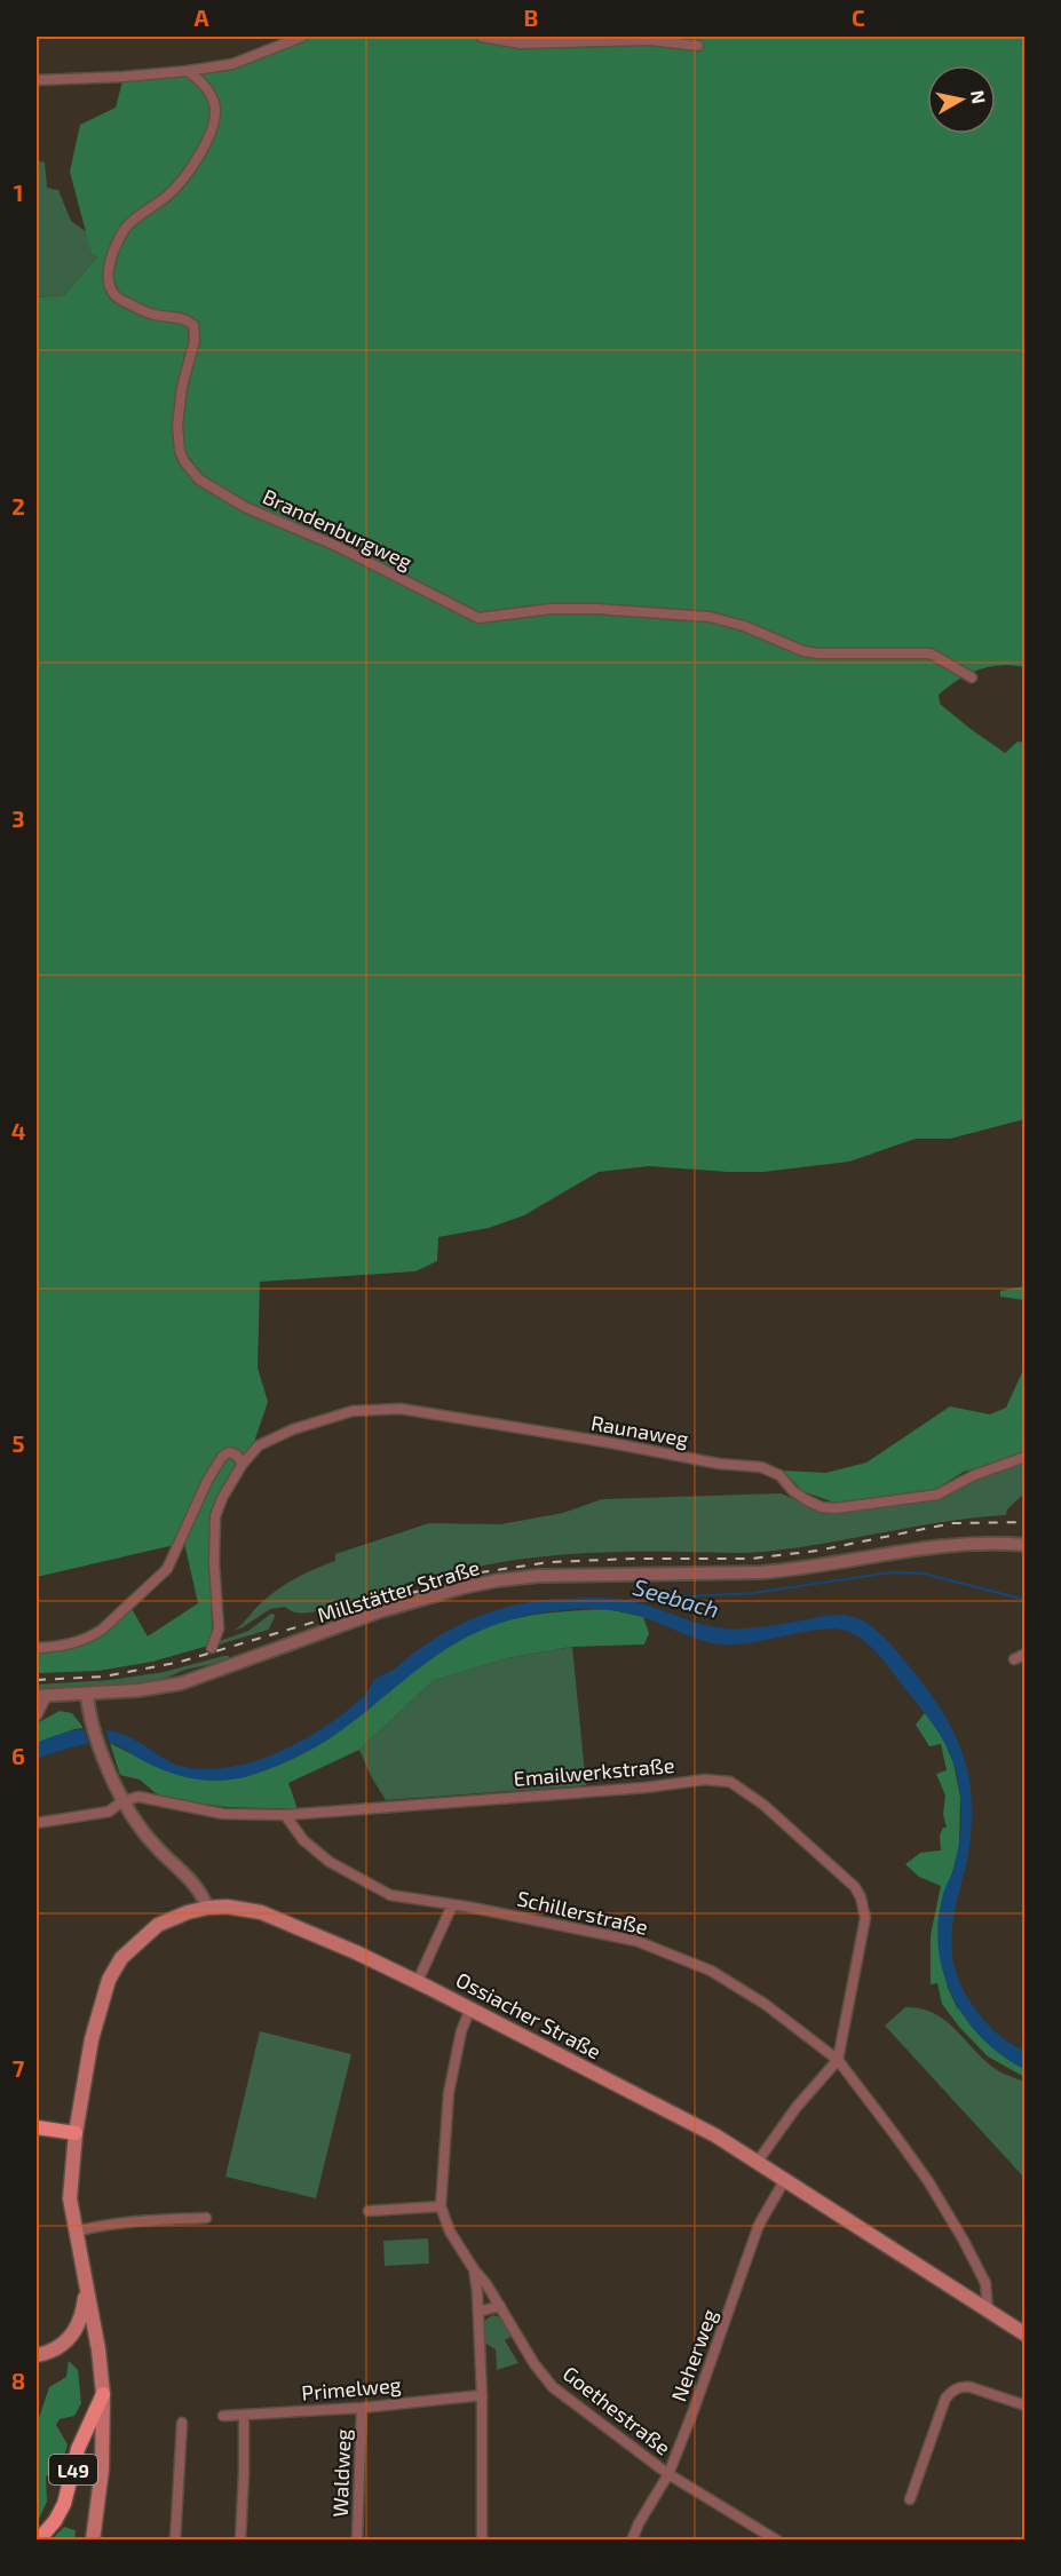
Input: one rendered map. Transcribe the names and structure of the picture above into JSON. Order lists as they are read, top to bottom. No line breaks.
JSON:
{"streets":{"main road":["Ossiacher Straße","L49"],"street":["Brandenburgweg","Raunaweg","Millstätter Straße","Emailwerkstraße","Schillerstraße","Neherweg","Primelweg","Goethestraße","Waldweg"]},"crossings":[["Emailwerkstraße","Schillerstraße"],["Emailwerkstraße","Ossiacher Straße"],["Ossiacher Straße","Neherweg"],["Ossiacher Straße","L49"],["Neherweg","Goethestraße"],["Primelweg","Waldweg"]],"water":["Seebach"],"north":"right","grid":{"columns":["A","B","C"],"rows":["1","2","3","4","5","6","7","8"]}}
